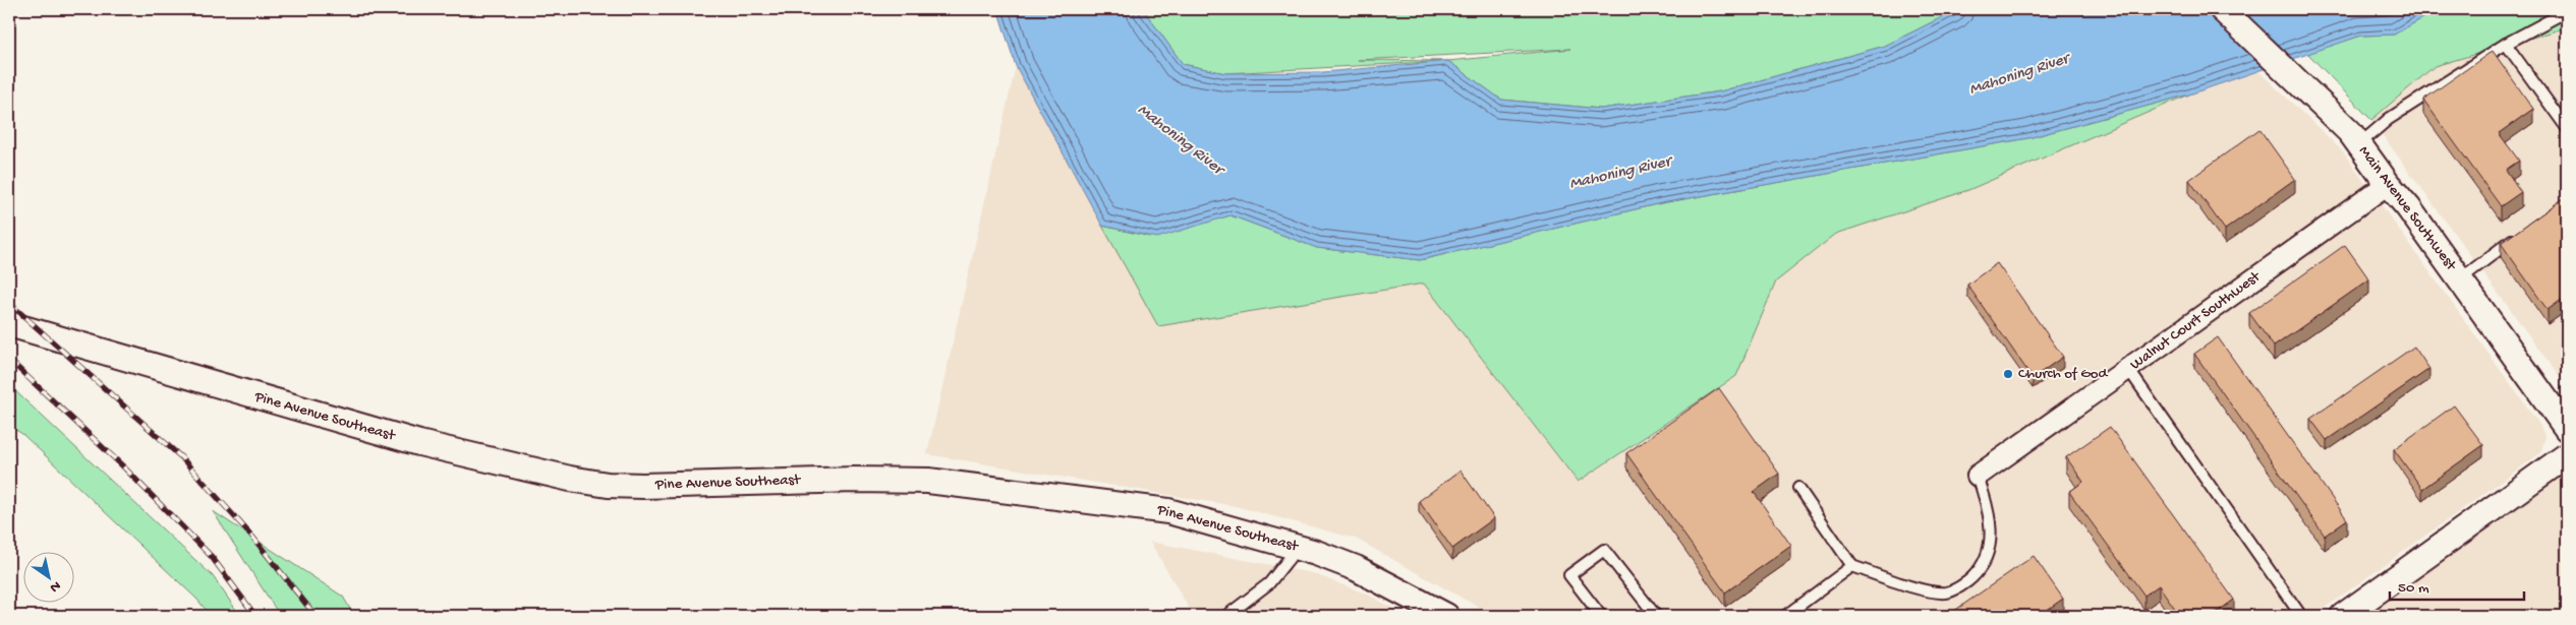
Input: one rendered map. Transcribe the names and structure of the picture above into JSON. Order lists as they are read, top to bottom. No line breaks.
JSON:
{"streets":{"street":["Main Avenue Southwest","Walnut Court Southwest","Pine Avenue Southeast"]},"crossings":[["Main Avenue Southwest","Walnut Court Southwest"]],"water":["Mahoning River"],"places":["Church of God"],"scale_bar":"50 m","north":"bottom right"}
